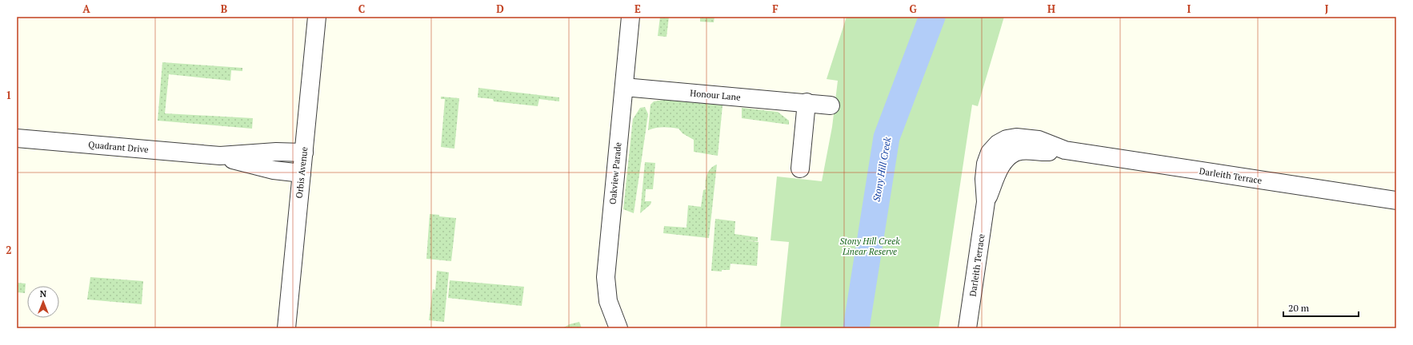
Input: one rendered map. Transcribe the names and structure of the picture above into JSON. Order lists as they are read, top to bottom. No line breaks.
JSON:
{"streets":{"street":["Honour Lane","Quadrant Drive","Orbis Avenue","Oakview Parade","Darleith Terrace"]},"crossings":[["Honour Lane","Oakview Parade"],["Quadrant Drive","Orbis Avenue"]],"water":["Stony Hill Creek"],"parks":["Stony Hill Creek Linear Reserve"],"scale_bar":"20 m","north":"top","grid":{"columns":["A","B","C","D","E","F","G","H","I","J"],"rows":["1","2"]}}
